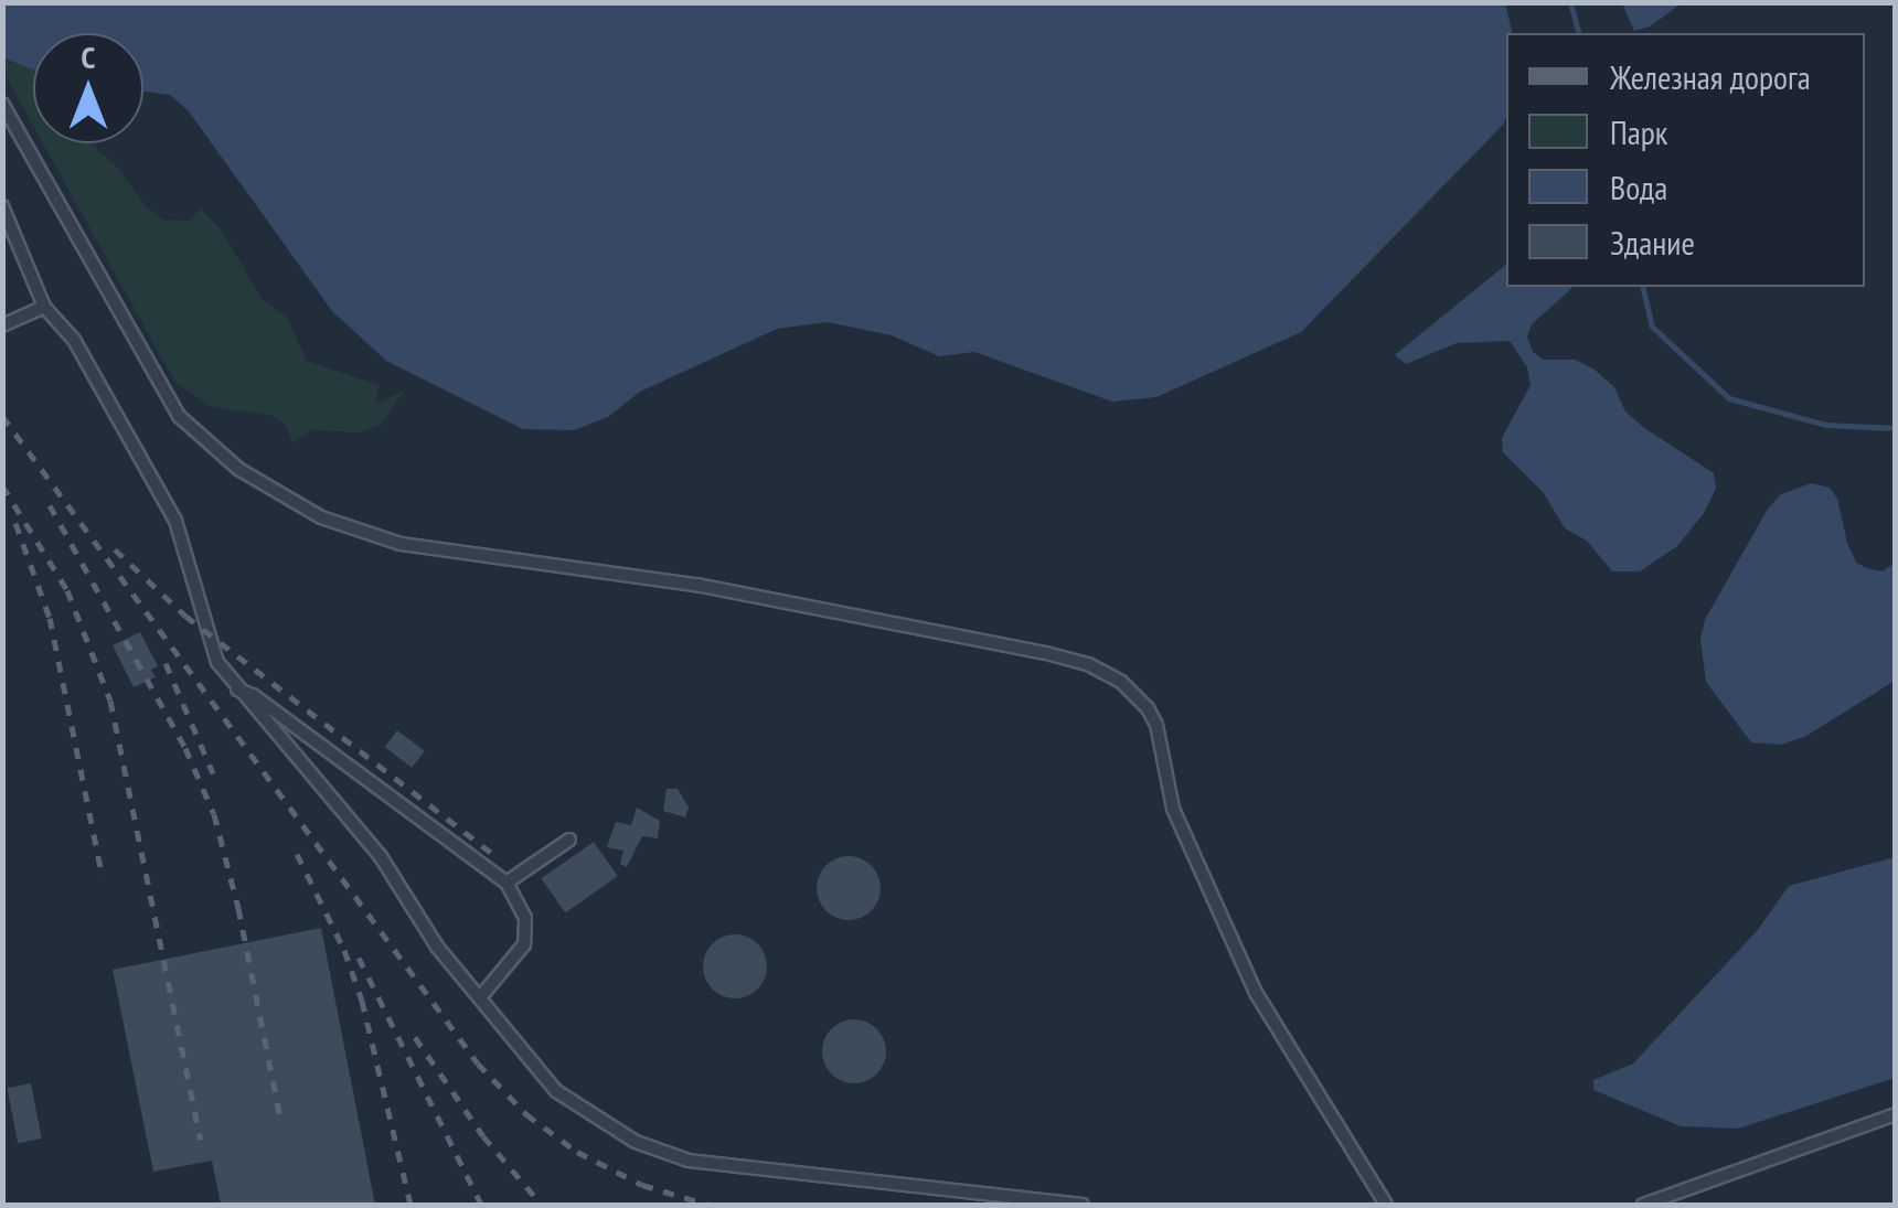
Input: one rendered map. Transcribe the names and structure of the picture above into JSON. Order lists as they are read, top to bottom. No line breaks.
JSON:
{"legend":["Железная дорога","Парк","Вода","Здание"],"north":"top"}
